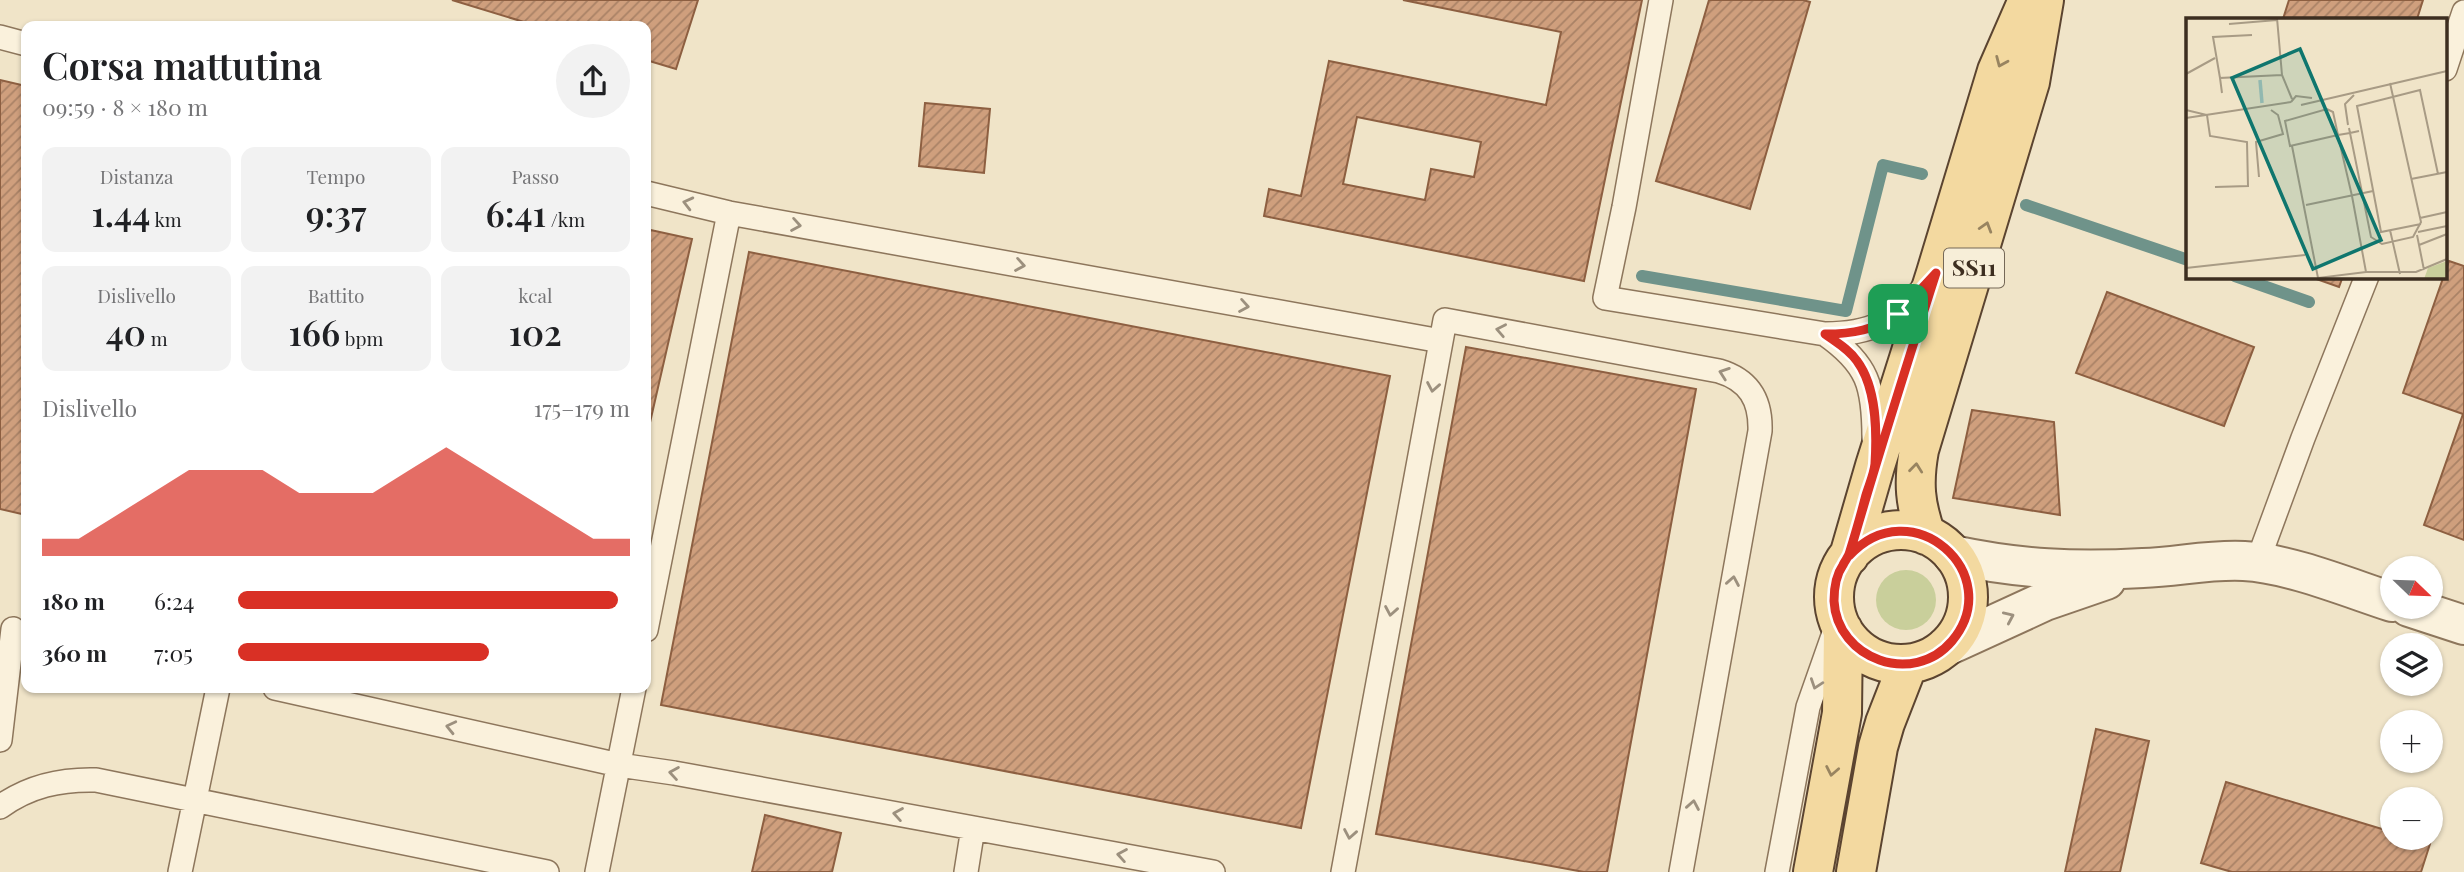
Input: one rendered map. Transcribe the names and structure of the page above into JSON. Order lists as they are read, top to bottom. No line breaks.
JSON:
{"streets":{"main road":["SS11"]},"north":"bottom right","page":{"heading":["Corsa mattutina","09:59 · 8 × 180 m"],"stats":[["Distanza","1.44 km"],["Tempo","9:37"],["Passo","6:41 /km"],["Dislivello","40 m"],["Battito","166 bpm"],["kcal","102"]],"chart":["Dislivello","175–179 m"],"map_buttons":["+","−"],"list":[{"name":"180 m","note":"6:24"},{"name":"360 m","note":"7:05"}]}}
